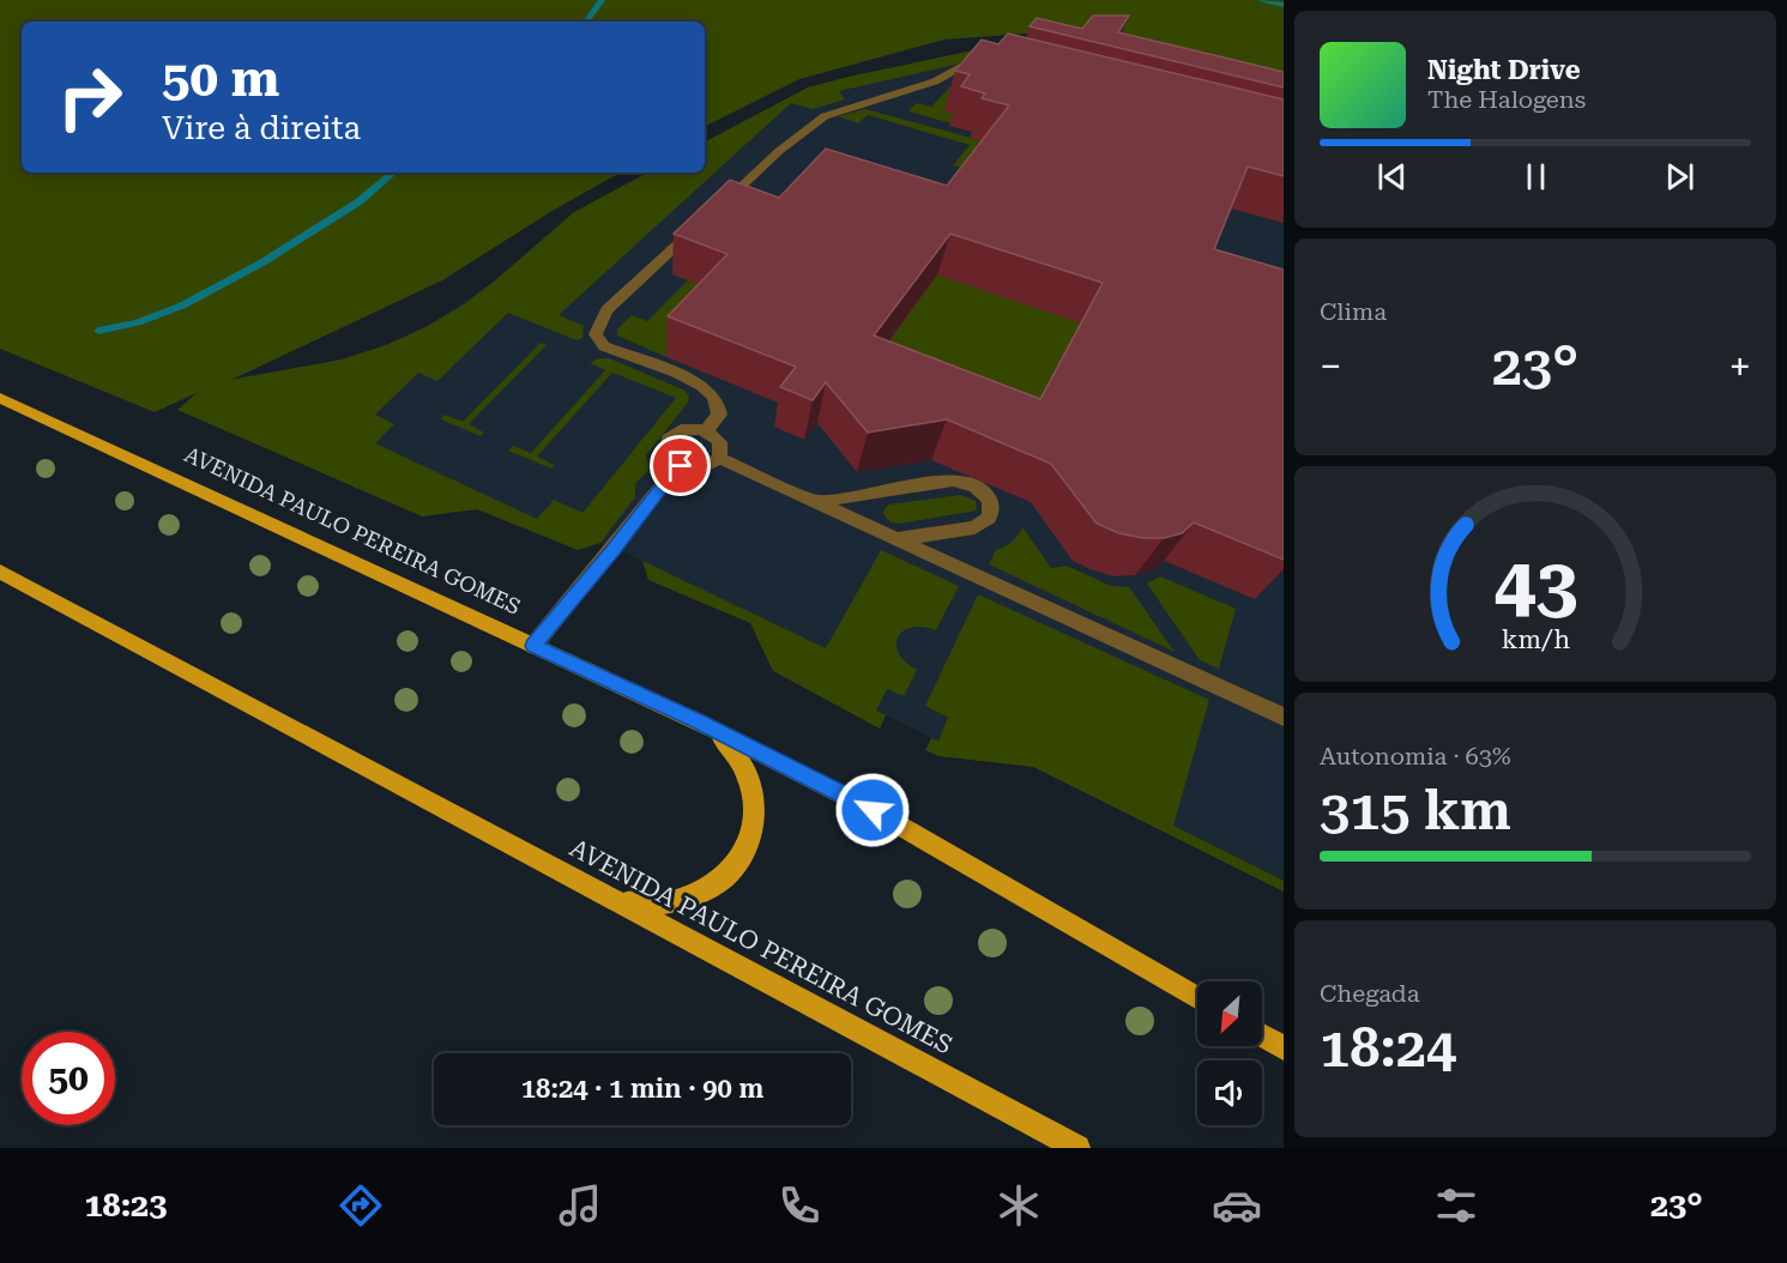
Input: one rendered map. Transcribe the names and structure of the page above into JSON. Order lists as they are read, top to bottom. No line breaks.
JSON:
{"streets":{"main road":["AVENIDA PAULO PEREIRA GOMES"]},"north":"bottom left","page":{"turn":["50 m","Vire à direita"],"song":["Night Drive","The Halogens"],"tile":["Clima",["Autonomia · 63%","315 km"],["Chegada","18:24"]],"heat":["−","23°","+"],"limit":"50","trip":"18:24 · 1 min · 90 m","tabs":["18:23","23°"],"gauge":["43","km/h"]}}
